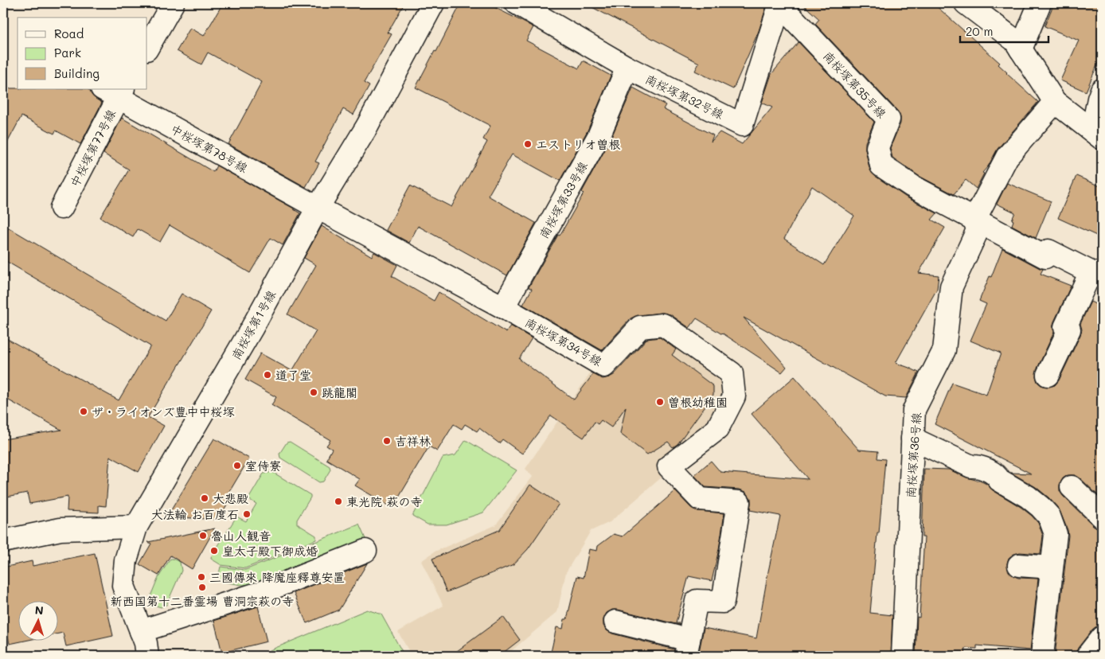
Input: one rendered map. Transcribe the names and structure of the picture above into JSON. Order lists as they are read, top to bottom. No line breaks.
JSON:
{"streets":{"street":["南桜塚第35号線","南桜塚第32号線","中桜塚第77号線","中桜塚第78号線","南桜塚第33号線","南桜塚第1号線","南桜塚第34号線","南桜塚第36号線"]},"crossings":[["南桜塚第35号線","南桜塚第32号線"],["南桜塚第35号線","南桜塚第36号線"],["南桜塚第32号線","南桜塚第33号線"],["中桜塚第77号線","中桜塚第78号線"],["中桜塚第78号線","南桜塚第1号線"],["中桜塚第78号線","南桜塚第34号線"],["南桜塚第33号線","南桜塚第34号線"],["南桜塚第1号線","南桜塚第34号線"]],"places":["エストリオ曽根","道了堂","跳龍閣","曽根幼稚園","ザ・ライオンズ豊中中桜塚","吉祥林","室侍寮","大悲殿","東光院 萩の寺","大法輪 お百度石","魯山人観音","皇太子殿下御成婚","三國傳來 降魔座釋尊安置","新西国第十二番霊場 曹洞宗萩の寺"],"legend":["Road","Park","Building"],"scale_bar":"20 m","north":"top"}
